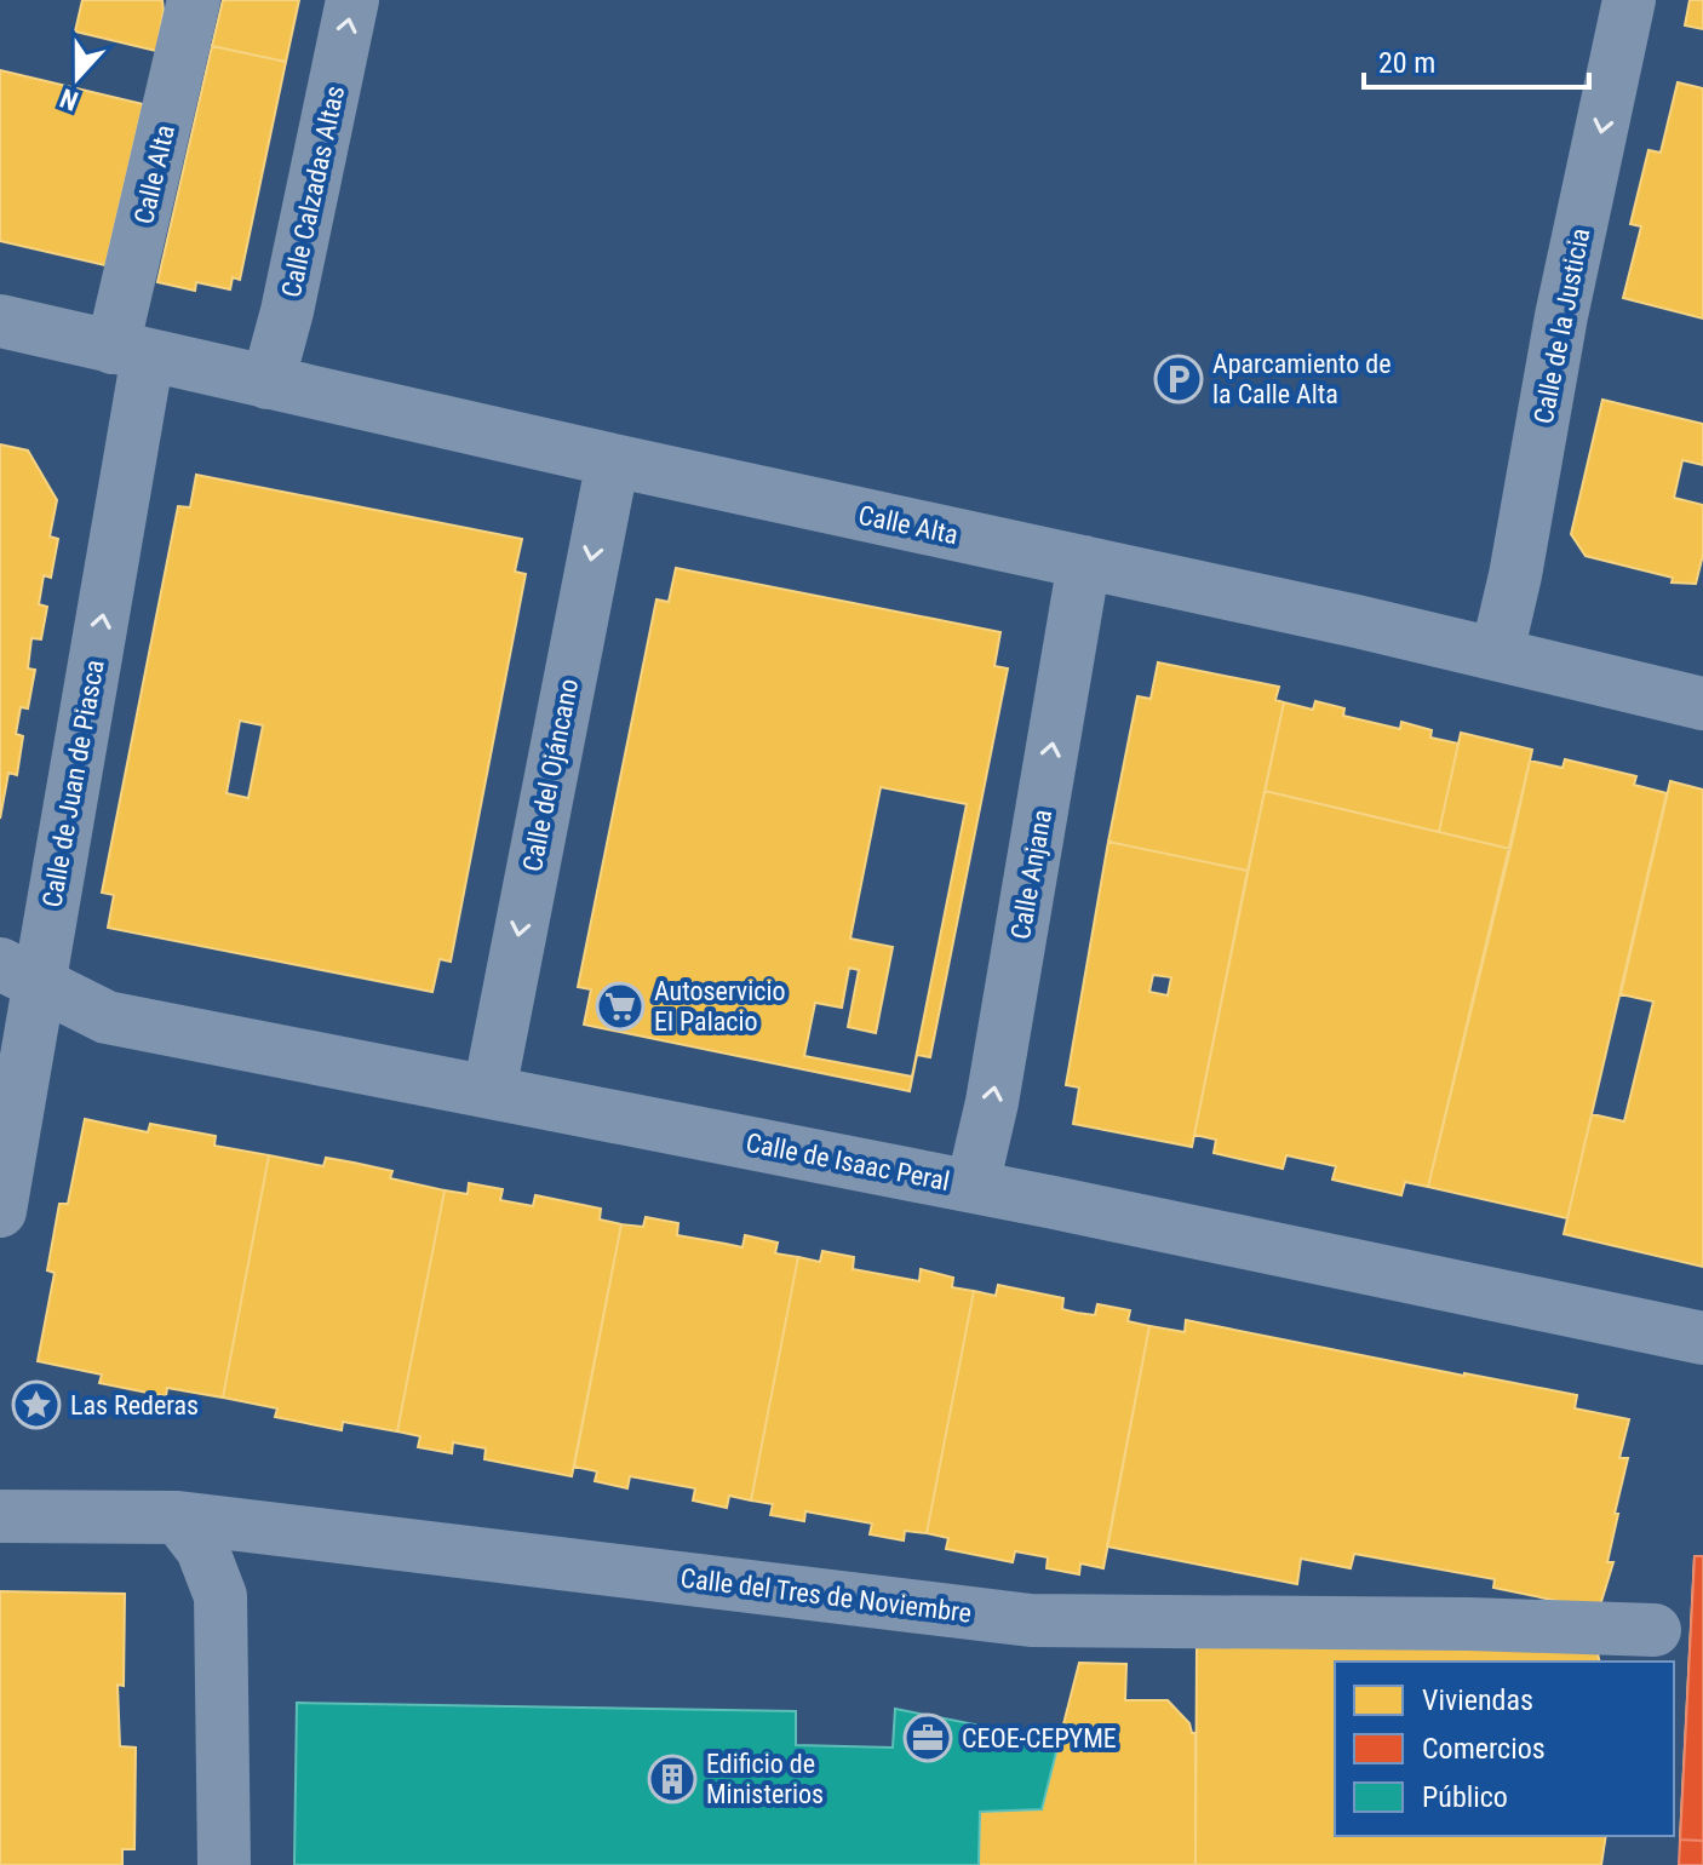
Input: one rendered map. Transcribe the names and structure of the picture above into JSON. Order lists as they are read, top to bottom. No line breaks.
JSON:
{"streets":{"street":["Calle Alta","Calle Calzadas Altas","Calle de la Justicia","Calle del Ojáncano","Calle de Juan de Piasca","Calle Anjana","Calle de Isaac Peral","Calle del Tres de Noviembre"]},"crossings":[["Calle Alta","Calle Calzadas Altas"],["Calle Alta","Calle de la Justicia"],["Calle Alta","Calle del Ojáncano"],["Calle Alta","Calle de Juan de Piasca"],["Calle Alta","Calle Anjana"],["Calle del Ojáncano","Calle de Isaac Peral"],["Calle de Juan de Piasca","Calle de Isaac Peral"],["Calle Anjana","Calle de Isaac Peral"]],"one_way":["Calle Calzadas Altas","Calle de la Justicia","Calle del Ojáncano","Calle de Juan de Piasca","Calle Anjana"],"places":{"parking":["Aparcamiento de la Calle Alta"],"supermarket":["Autoservicio El Palacio"],"place":["Las Rederas"],"office":["CEOE-CEPYME"],"building":["Edificio de Ministerios"]},"legend":["Viviendas","Comercios","Público"],"scale_bar":"20 m","north":"bottom"}
